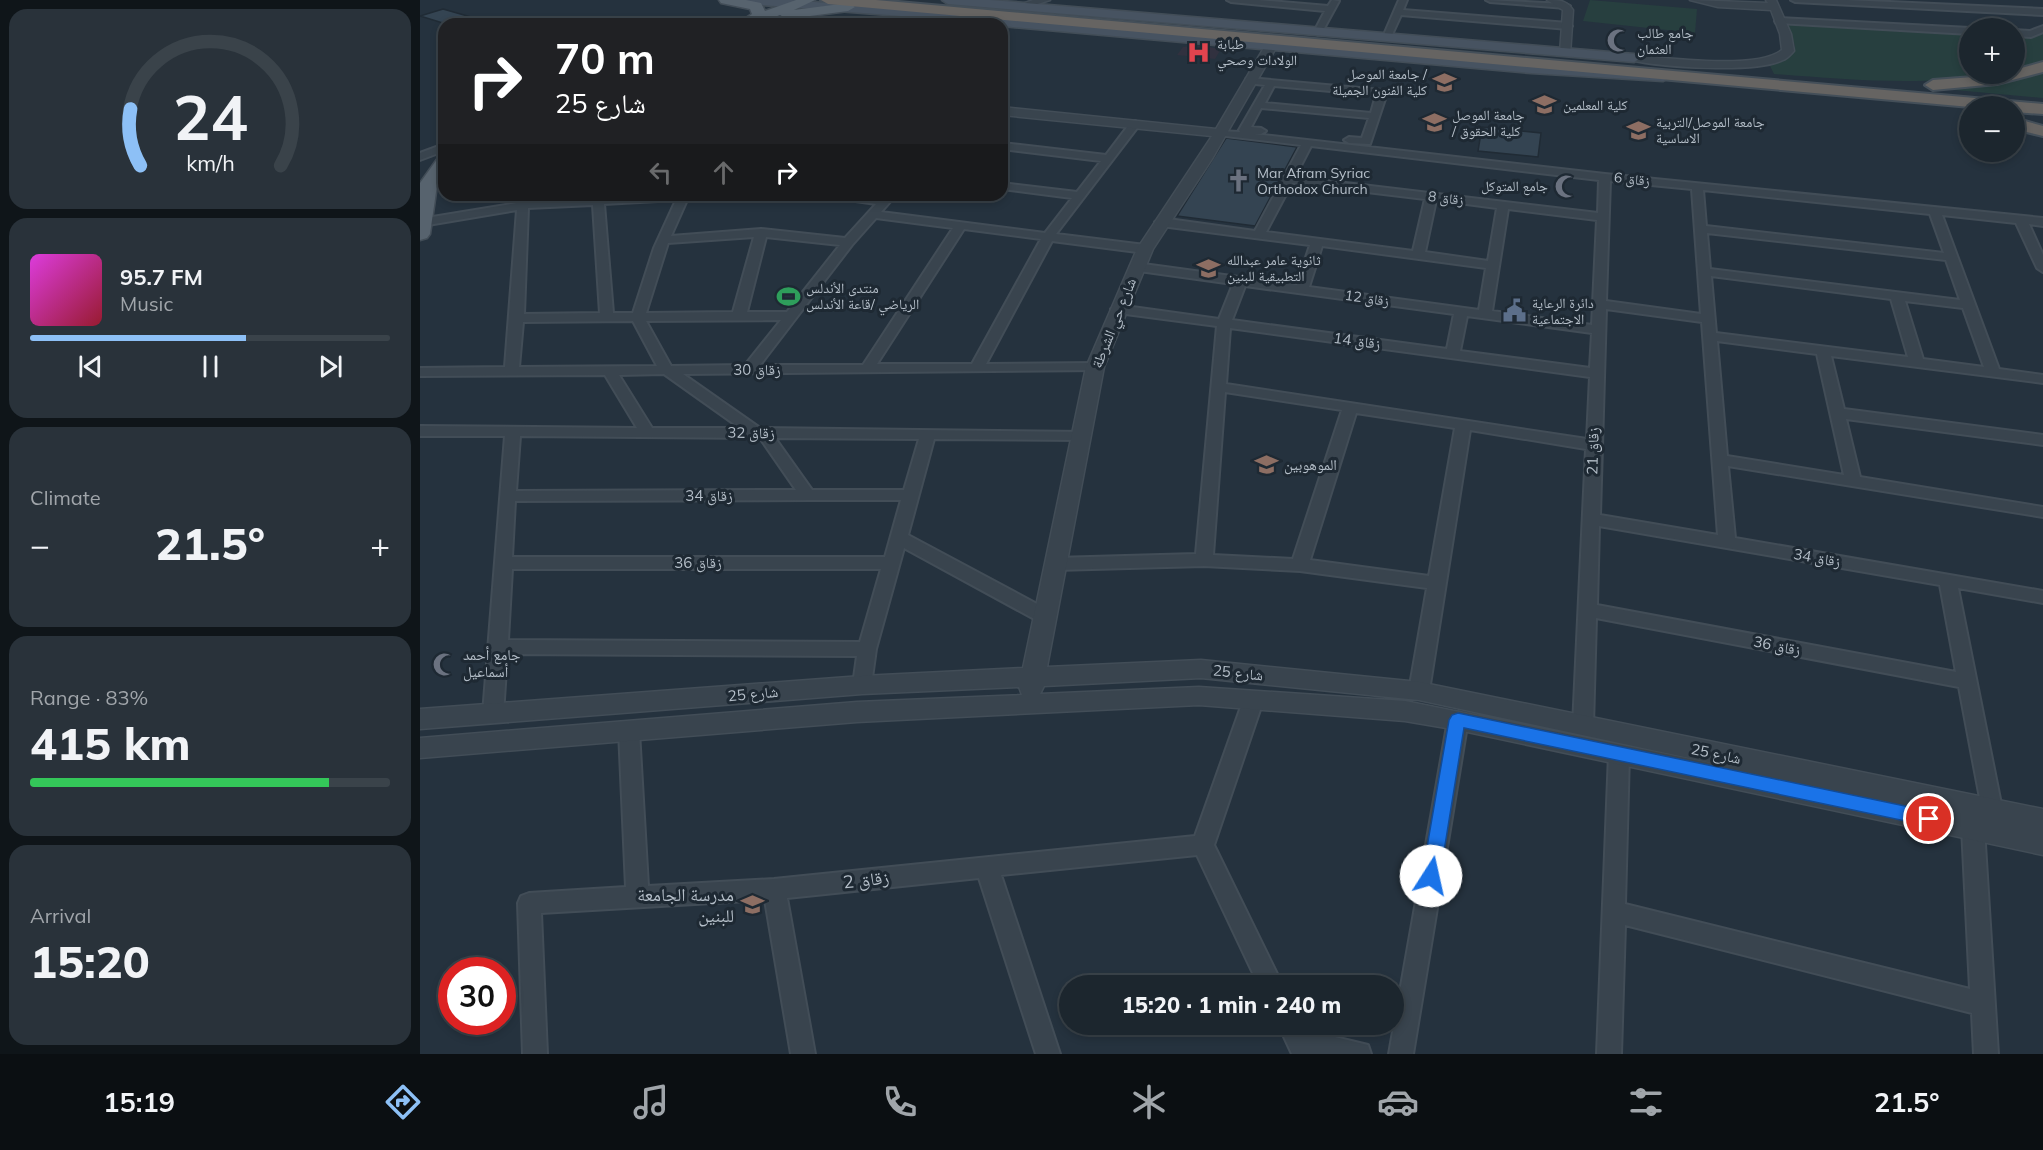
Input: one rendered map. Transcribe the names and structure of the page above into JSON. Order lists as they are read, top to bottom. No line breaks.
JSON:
{"streets":{"street":["زقاق 6","زقاق 8","زقاق 12","شارع حي الشرطة","زقاق 14","زقاق 30","زقاق 32","زقاق 21","زقاق 34","زقاق 36","شارع 25","زقاق 2"]},"crossings":[["زقاق 6","شارع حي الشرطة"],["زقاق 6","زقاق 21"],["زقاق 8","زقاق 21"],["زقاق 12","شارع حي الشرطة"],["زقاق 12","زقاق 21"],["شارع حي الشرطة","زقاق 14"],["شارع حي الشرطة","زقاق 30"],["شارع حي الشرطة","زقاق 32"],["شارع حي الشرطة","شارع 25"],["زقاق 14","زقاق 21"],["زقاق 21","زقاق 34"],["زقاق 21","زقاق 36"],["زقاق 21","شارع 25"]],"places":{"mosque":["جامع طالب العثمان","جامع المتوكل","جامع أحمد أسماعيل"],"hospital":["طبابة الولادات وصحي"],"school or university":["جامعة الموصل / كلية الفنون الجميلة","كلية المعلمين","جامعة الموصل / كلية الحقوق","جامعة الموصل/التربية الاساسية","ثانوية عامر عبدالله التطبيقية للبنين","الموهوبين","مدرسة الجامعة للبنين"],"church":["Mar Afram Syriac Orthodox Church"],"sports":["منتدى الأندلس الرياضي /قاعة الأندلس"],"public building":["دائرة الرعاية الاجتماعية"]},"page":{"map_buttons":["+","−"],"turn":["70 m","شارع 25"],"song":["95.7 FM","Music"],"tile":["Climate",["Range · 83%","415 km"],["Arrival","15:20"]],"heat":["−","21.5°","+"],"limit":"30","trip":"15:20 · 1 min · 240 m","tabs":["15:19","21.5°"],"gauge":["24","km/h"]}}
